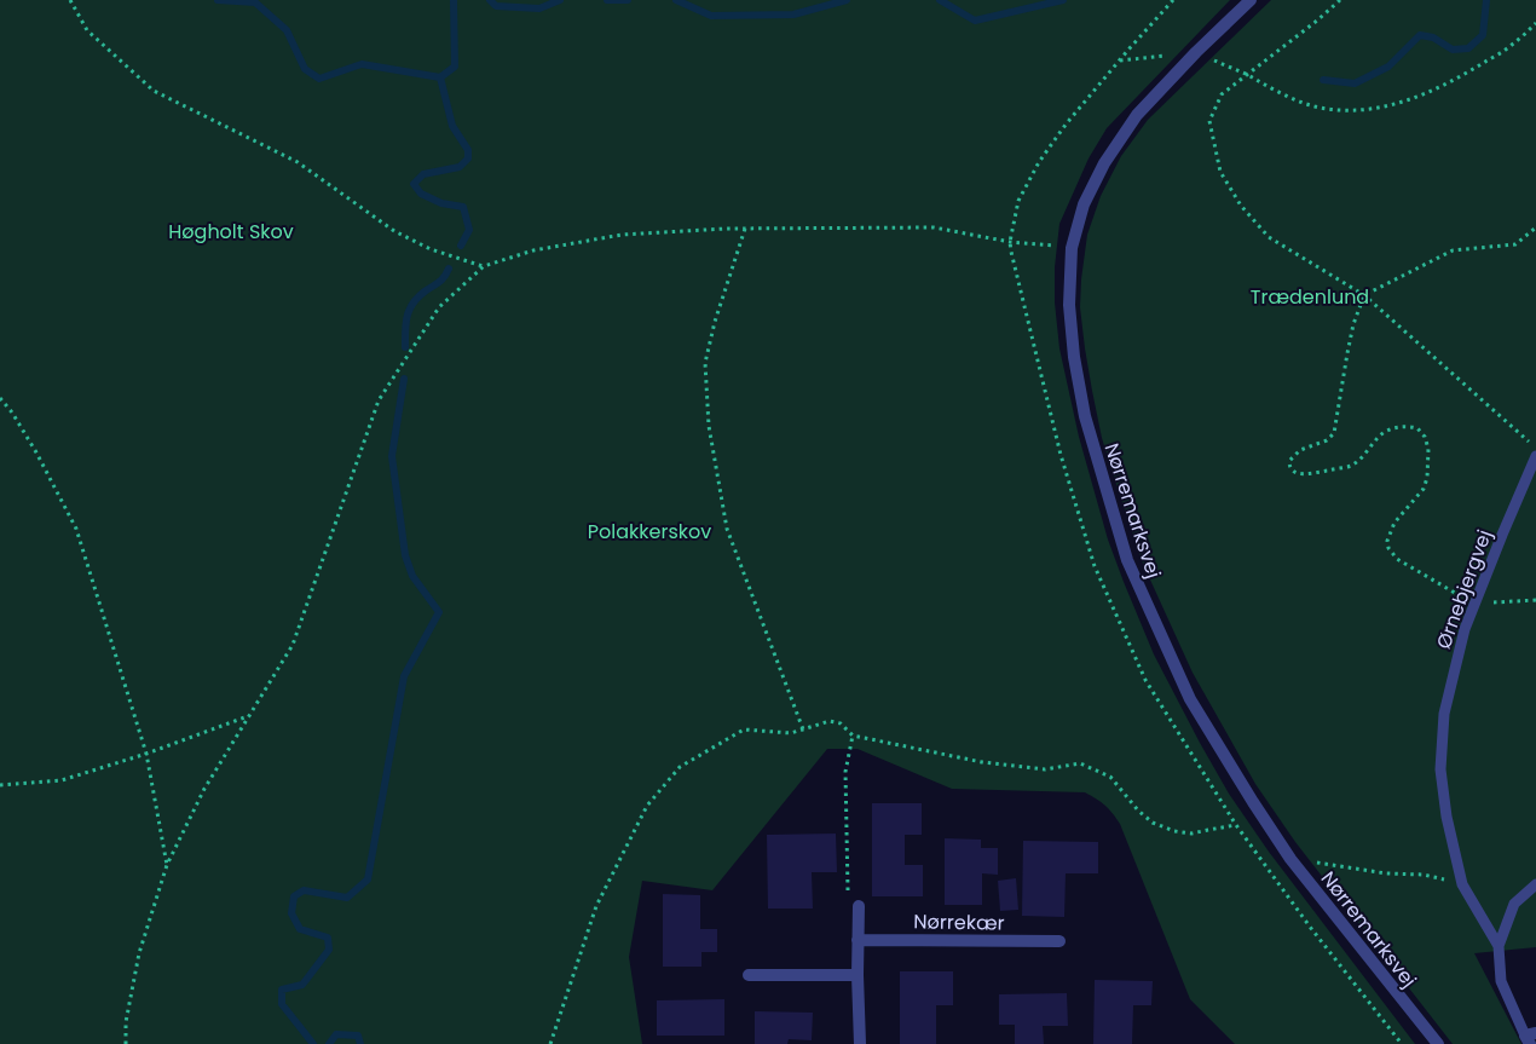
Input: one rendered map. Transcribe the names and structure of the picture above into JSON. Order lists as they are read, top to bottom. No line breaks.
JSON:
{"streets":{"street":["Nørremarksvej","Nørrekær"],"lane":["Ørnebjergvej"]},"parks":["Høgholt Skov","Trædenlund","Polakkerskov"]}
